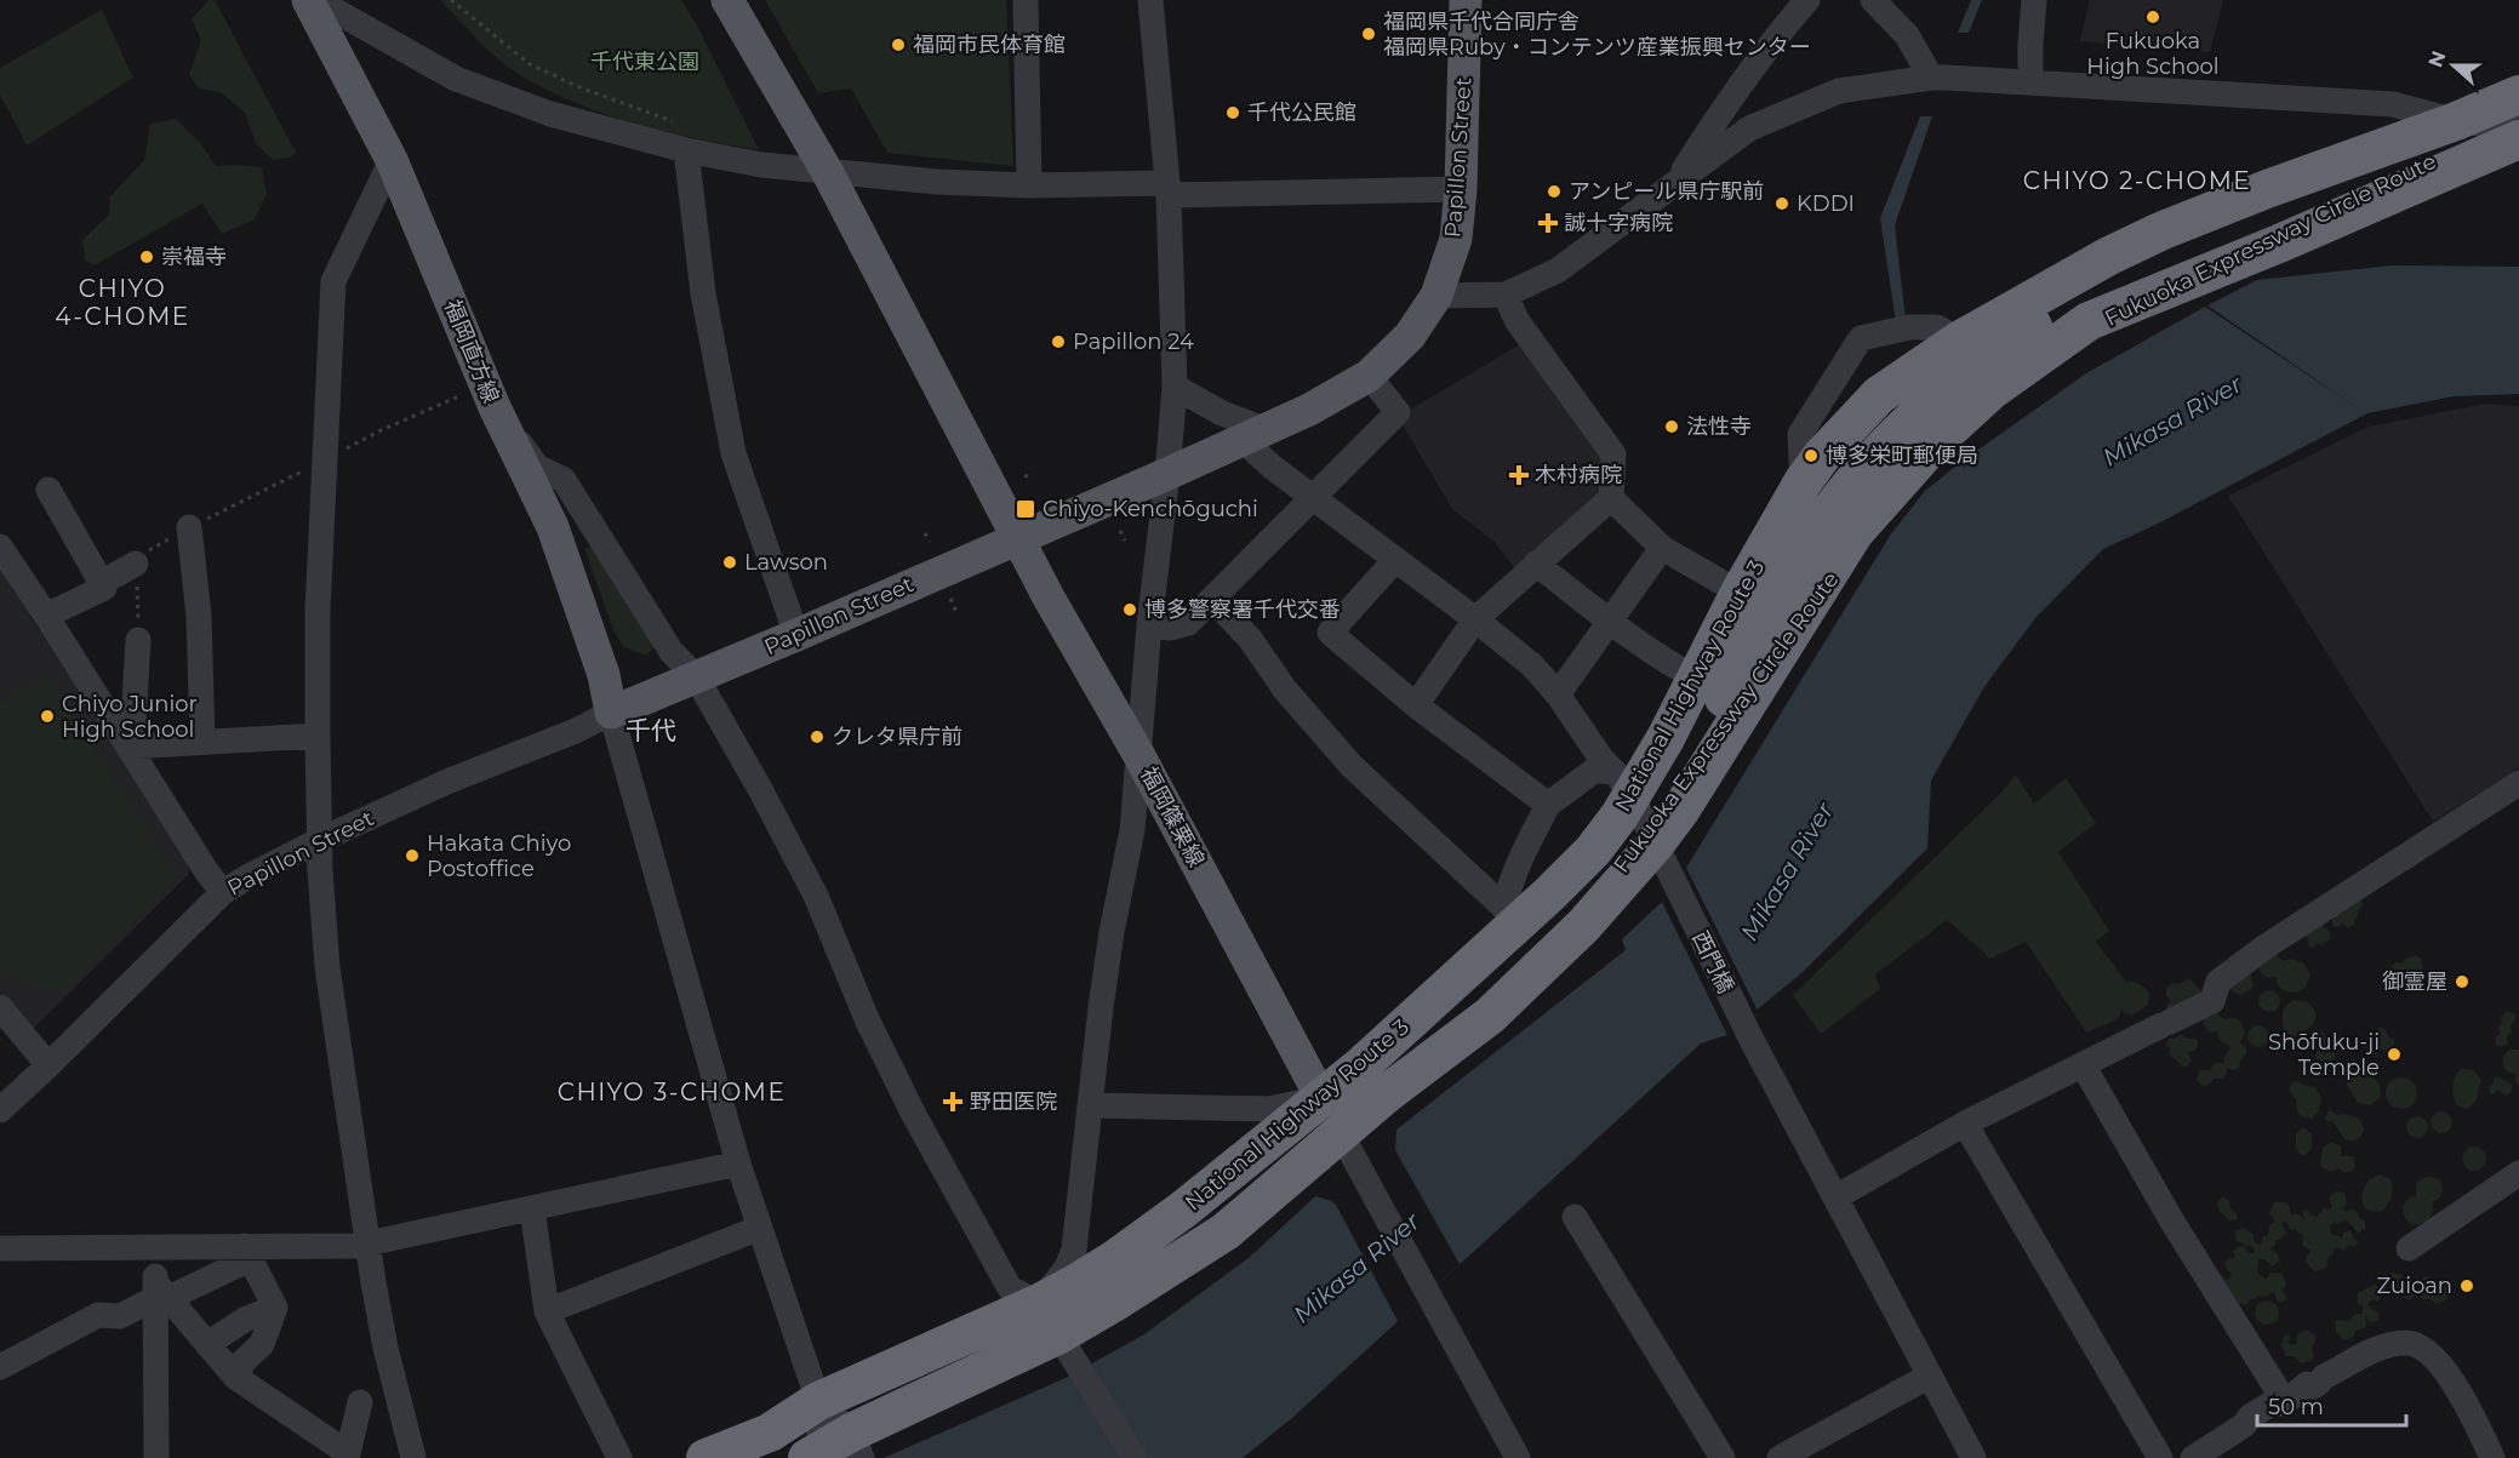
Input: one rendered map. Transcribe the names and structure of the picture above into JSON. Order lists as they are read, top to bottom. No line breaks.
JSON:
{"streets":{"highway":["Fukuoka Expressway Circle Route","National Highway Route 3"],"main road":["Papillon Street","福岡直方線","福岡篠栗線"],"street":["西門橋"]},"crossings":[["Papillon Street","福岡直方線"],["Papillon Street","福岡篠栗線"],["Papillon Street","西門橋"],["Fukuoka Expressway Circle Route","National Highway Route 3"],["National Highway Route 3","福岡篠栗線"],["National Highway Route 3","西門橋"]],"districts":["CHIYO 2-CHOME","CHIYO 4-CHOME","千代","CHIYO 3-CHOME"],"water":["Mikasa River"],"parks":["千代東公園"],"places":{"other":["Fukuoka High School","福岡県千代合同庁舎 福岡県Ruby・コンテンツ産業振興センター","福岡市民体育館","千代公民館","アンピール県庁駅前","KDDI","崇福寺","Papillon 24","法性寺","博多栄町郵便局","Lawson","博多警察署千代交番","Chiyo Junior High School","クレタ県庁前","Hakata Chiyo Postoffice","御霊屋","Shōfuku-ji Temple","Zuioan"],"health":["誠十字病院","木村病院","野田医院"],"transit":["Chiyo-Kenchōguchi"]},"scale_bar":"50 m","north":"left"}
